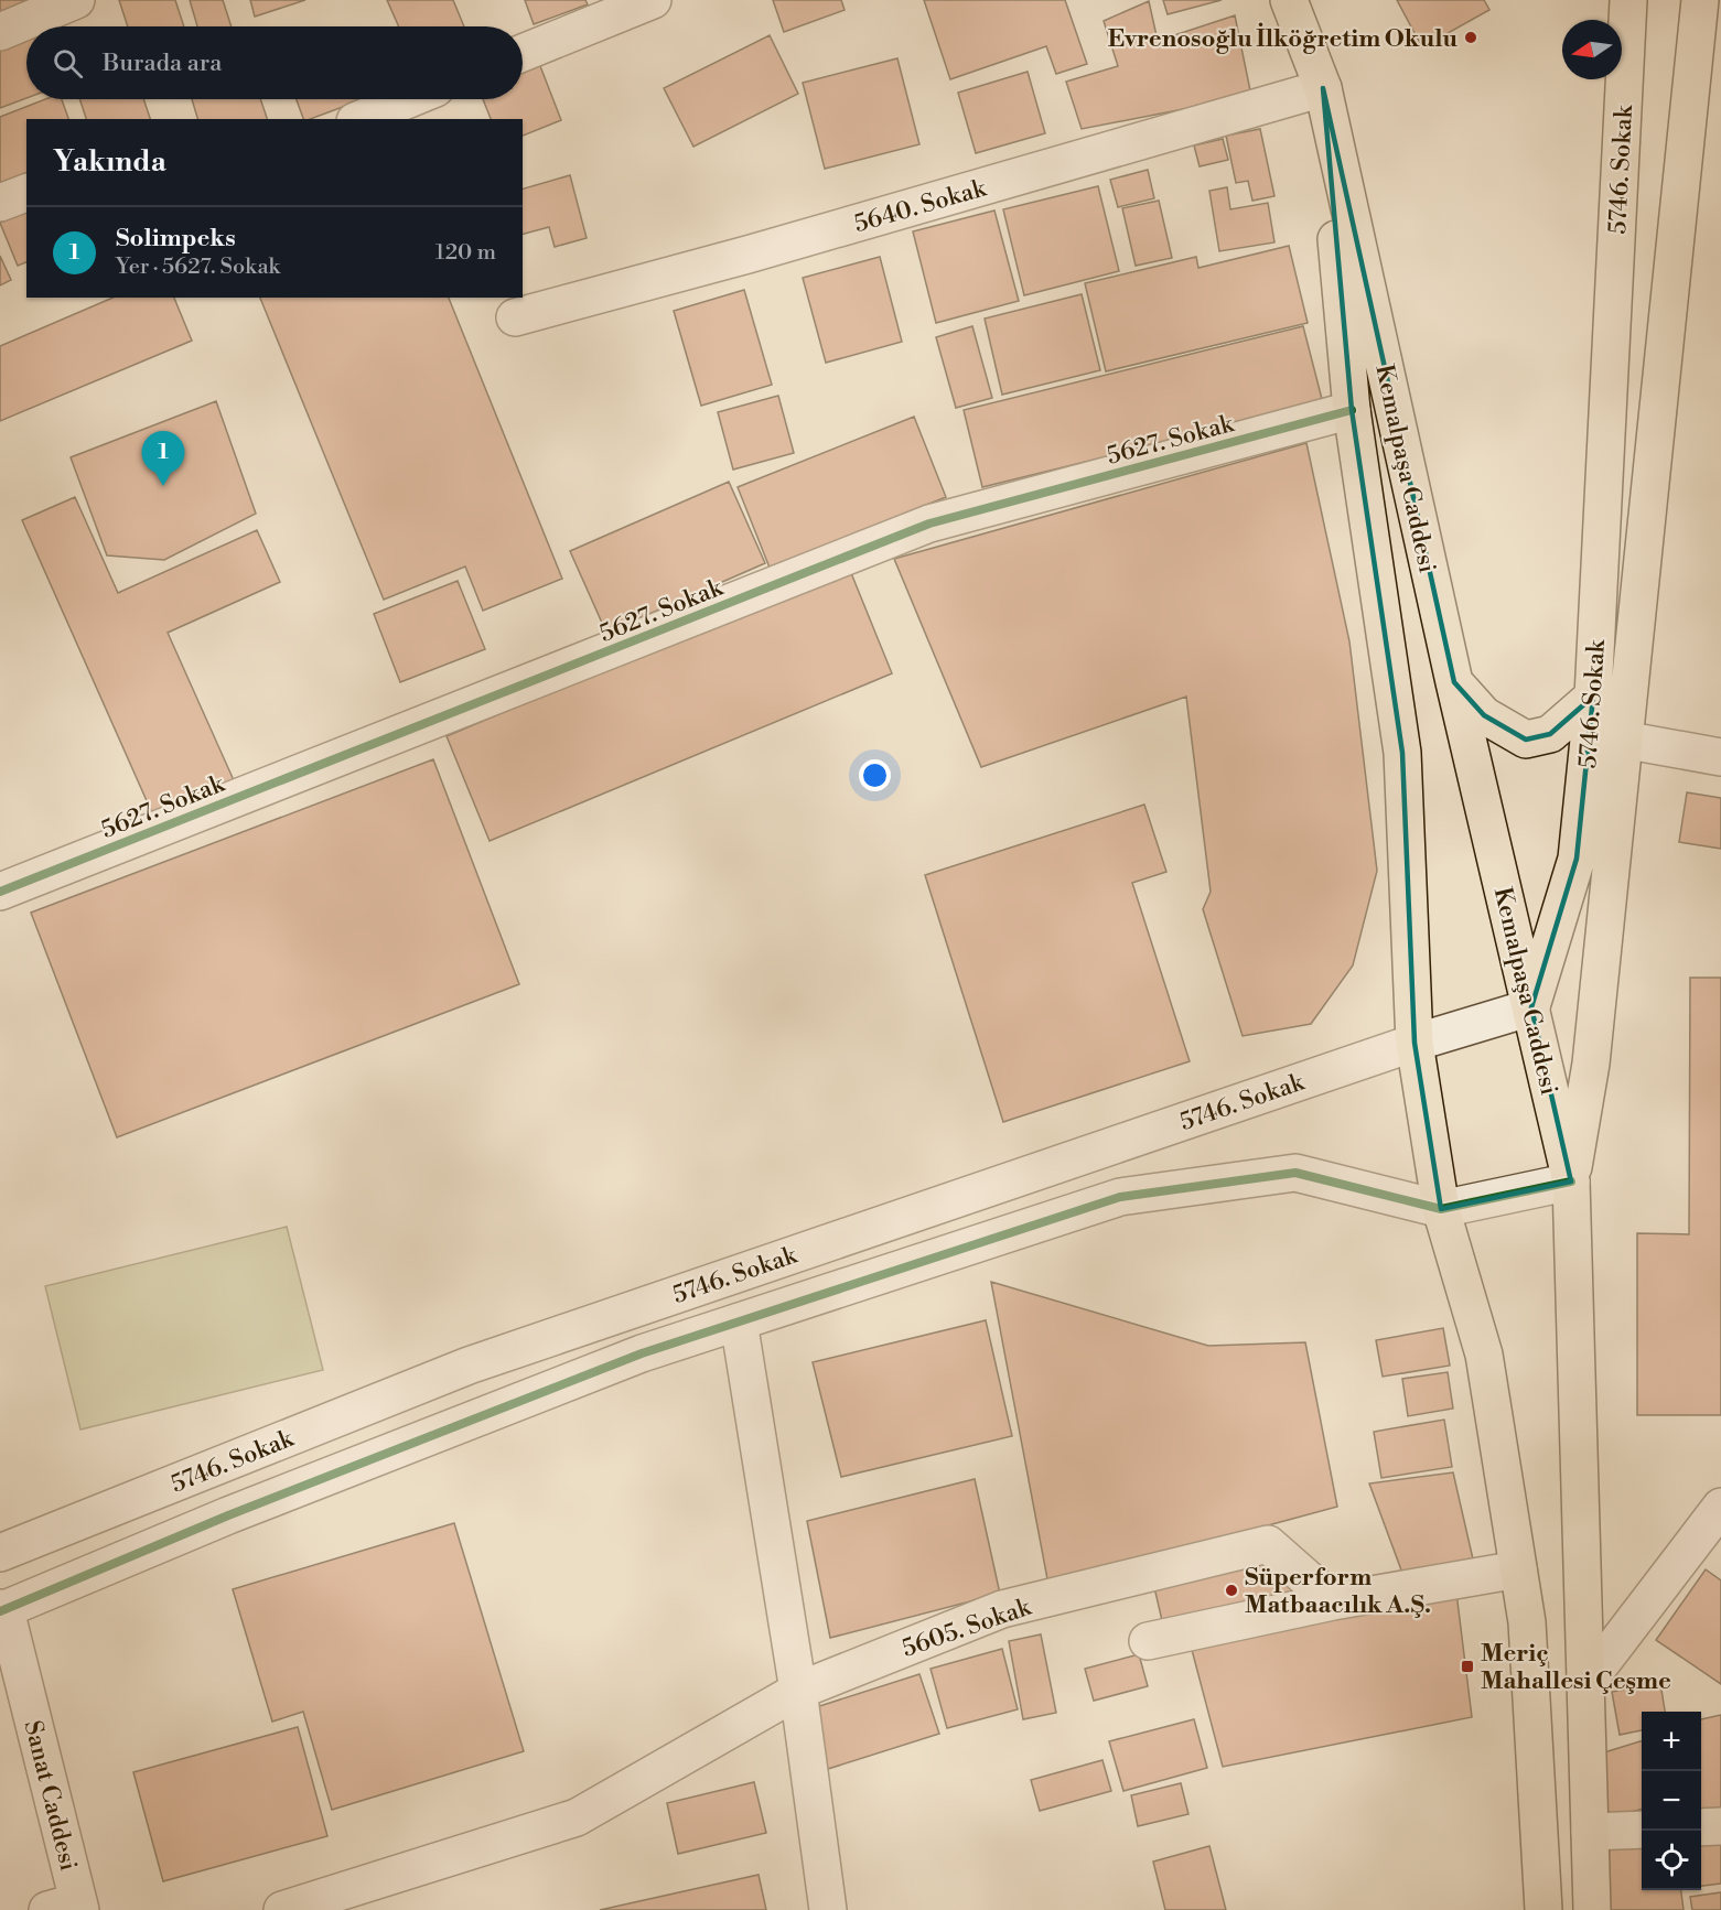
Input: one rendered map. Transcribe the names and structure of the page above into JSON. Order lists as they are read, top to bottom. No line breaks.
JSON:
{"streets":{"main road":["5746. Sokak","Kemalpaşa Caddesi"],"street":["5640. Sokak","5627. Sokak","5605. Sokak","Sanat Caddesi"]},"crossings":[["5746. Sokak","Kemalpaşa Caddesi"],["5640. Sokak","Kemalpaşa Caddesi"],["5627. Sokak","Kemalpaşa Caddesi"]],"places":{"other":["Evrenosoğlu İlköğretim Okulu","Süperform Matbaacılık A.Ş."],"transit":["Meriç Mahallesi Çeşme"]},"north":"left","page":{"search":"Burada ara","heading":"Yakında","list":[{"mark":"1","name":"Solimpeks","note":"Yer · 5627. Sokak","value":"120 m"}],"pins":"1","map_buttons":["+","−"]}}
